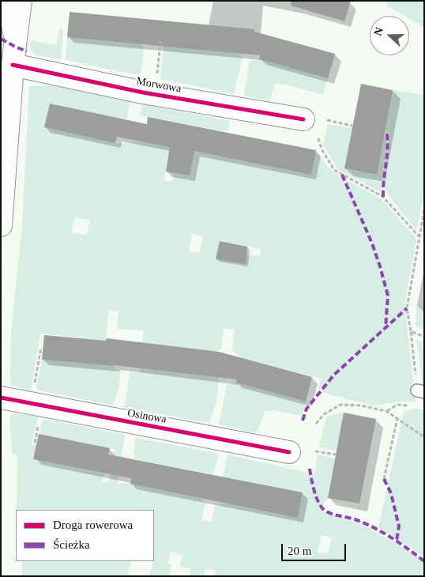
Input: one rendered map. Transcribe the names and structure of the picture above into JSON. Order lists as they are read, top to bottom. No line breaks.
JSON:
{"streets":{"street":["Morwowa","Osinowa"]},"legend":["Droga rowerowa","Ścieżka"],"scale_bar":"20 m","north":"left"}
